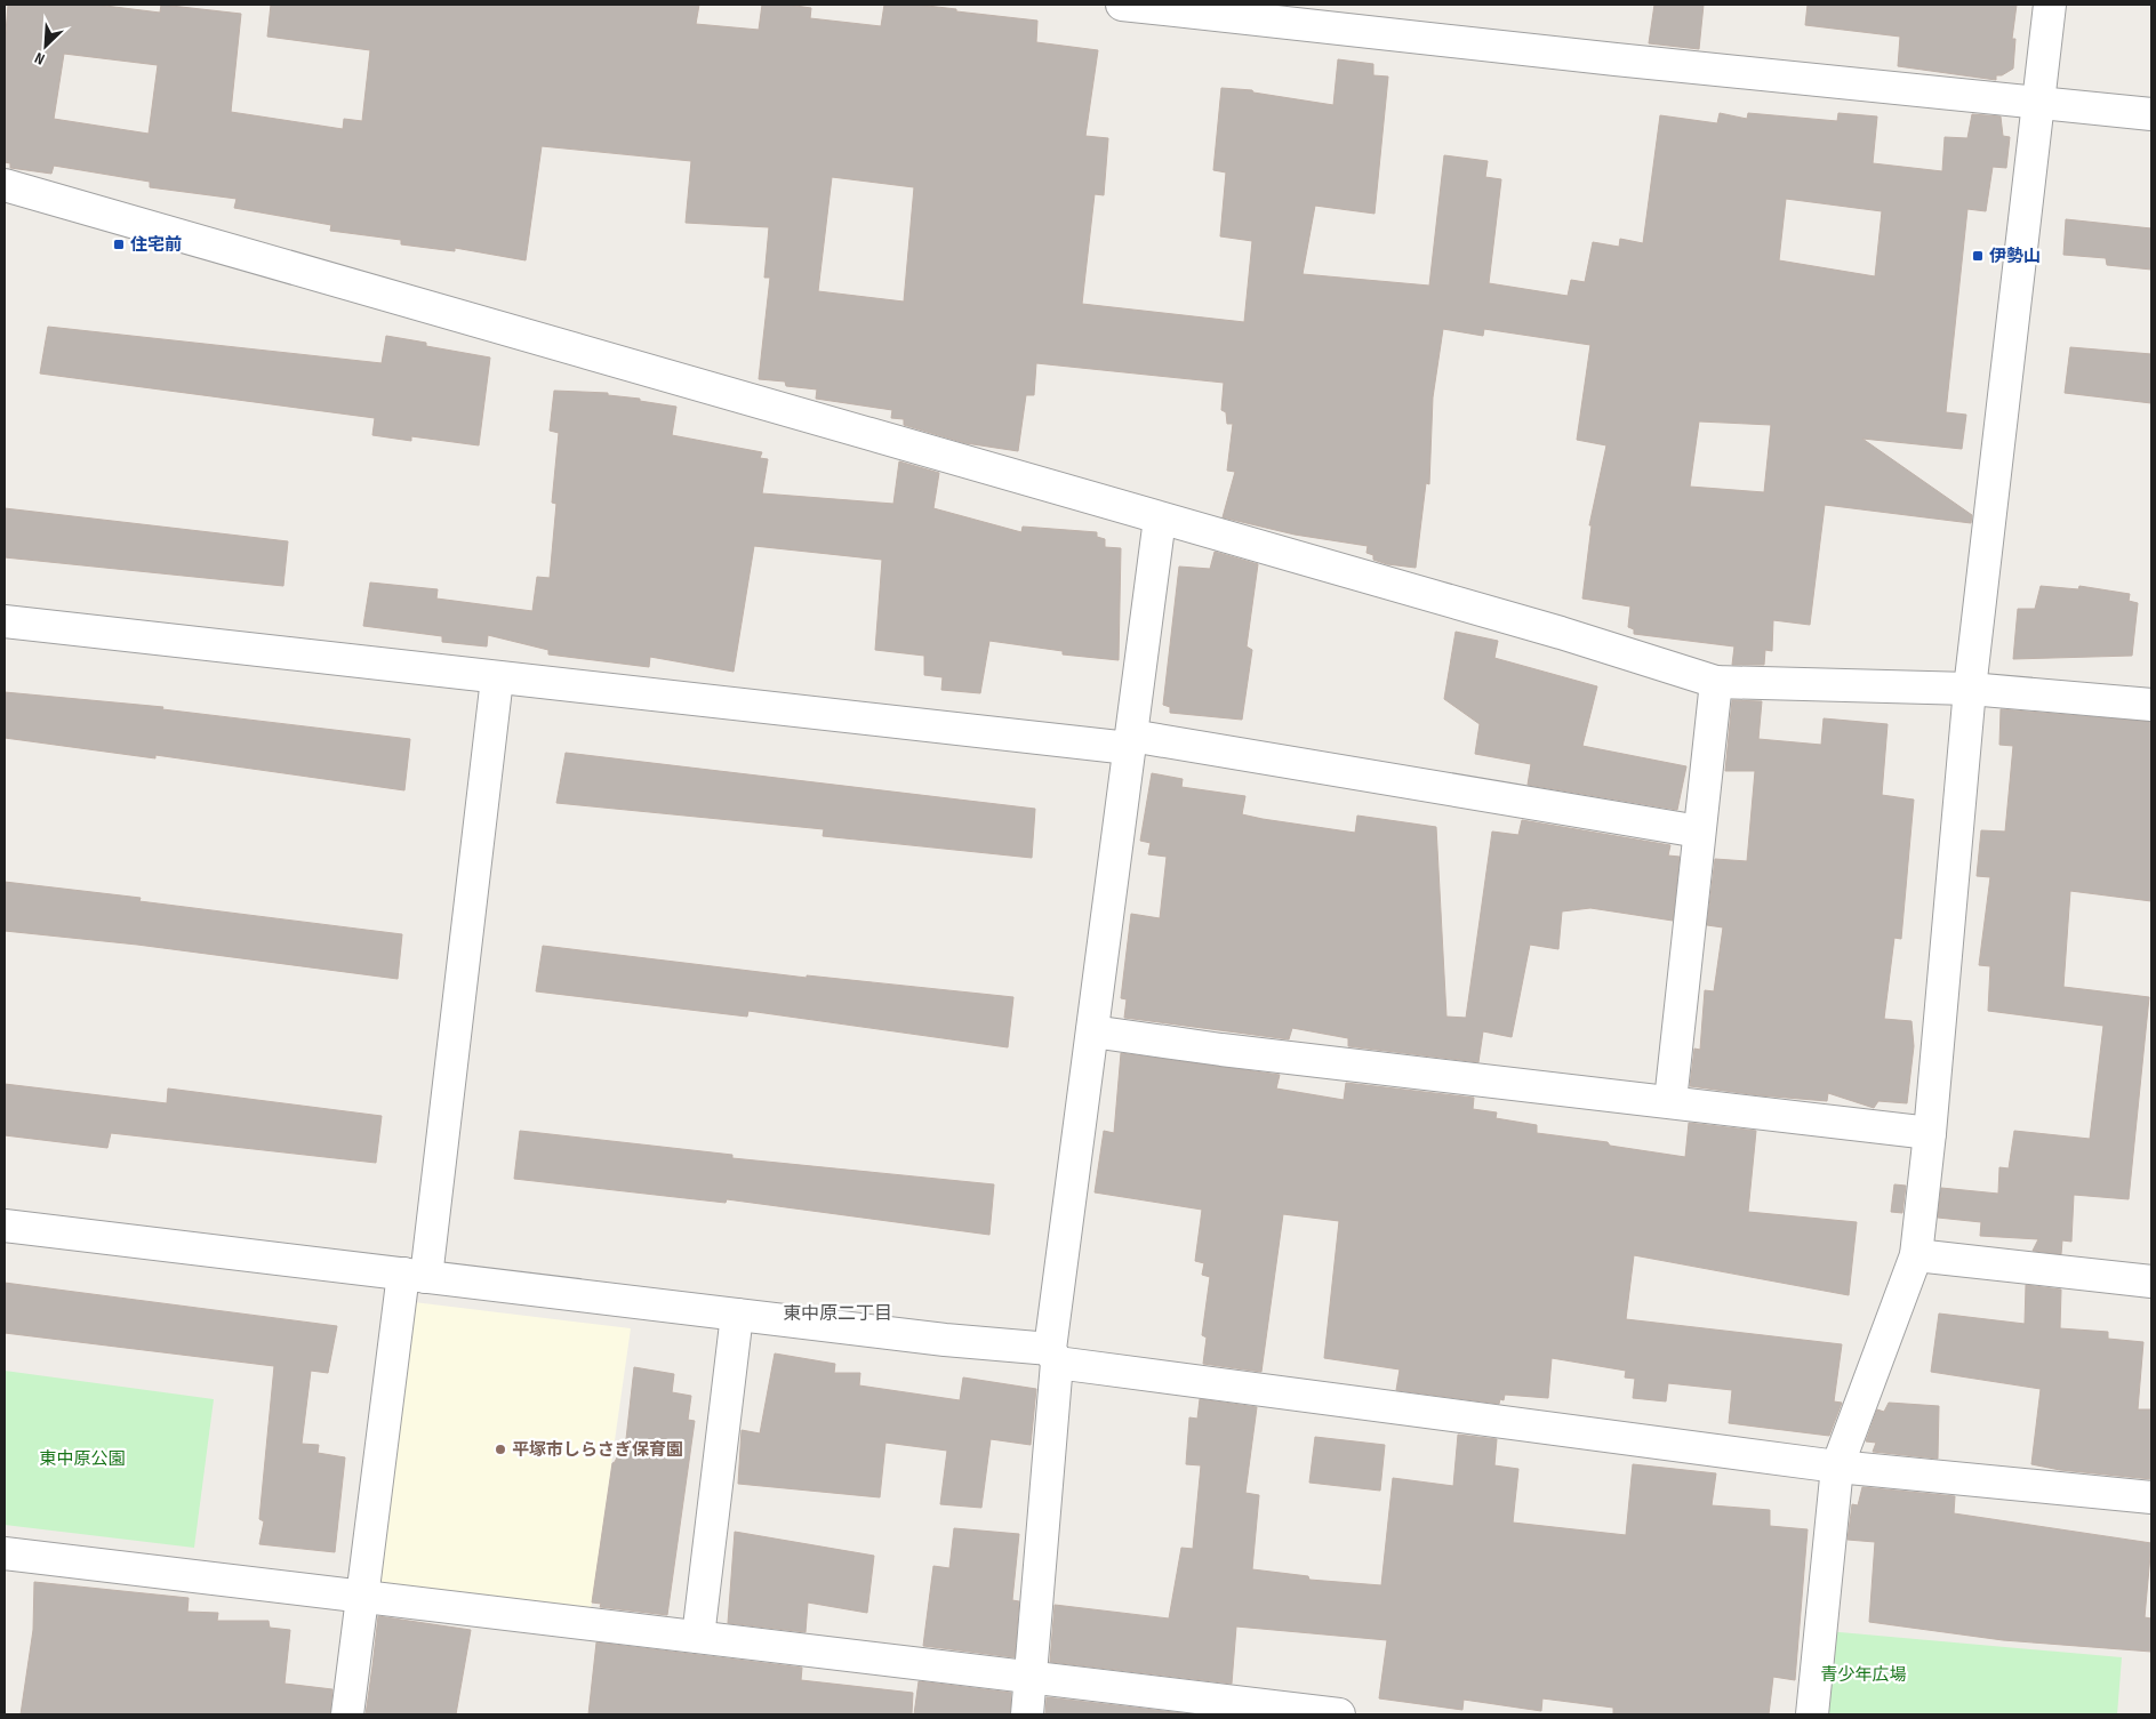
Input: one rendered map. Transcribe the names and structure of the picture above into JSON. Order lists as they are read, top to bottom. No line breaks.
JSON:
{"districts":["東中原二丁目"],"parks":["東中原公園","青少年広場"],"places":{"transit":["住宅前","伊勢山"],"other":["平塚市しらさぎ保育園"]},"north":"bottom left"}
